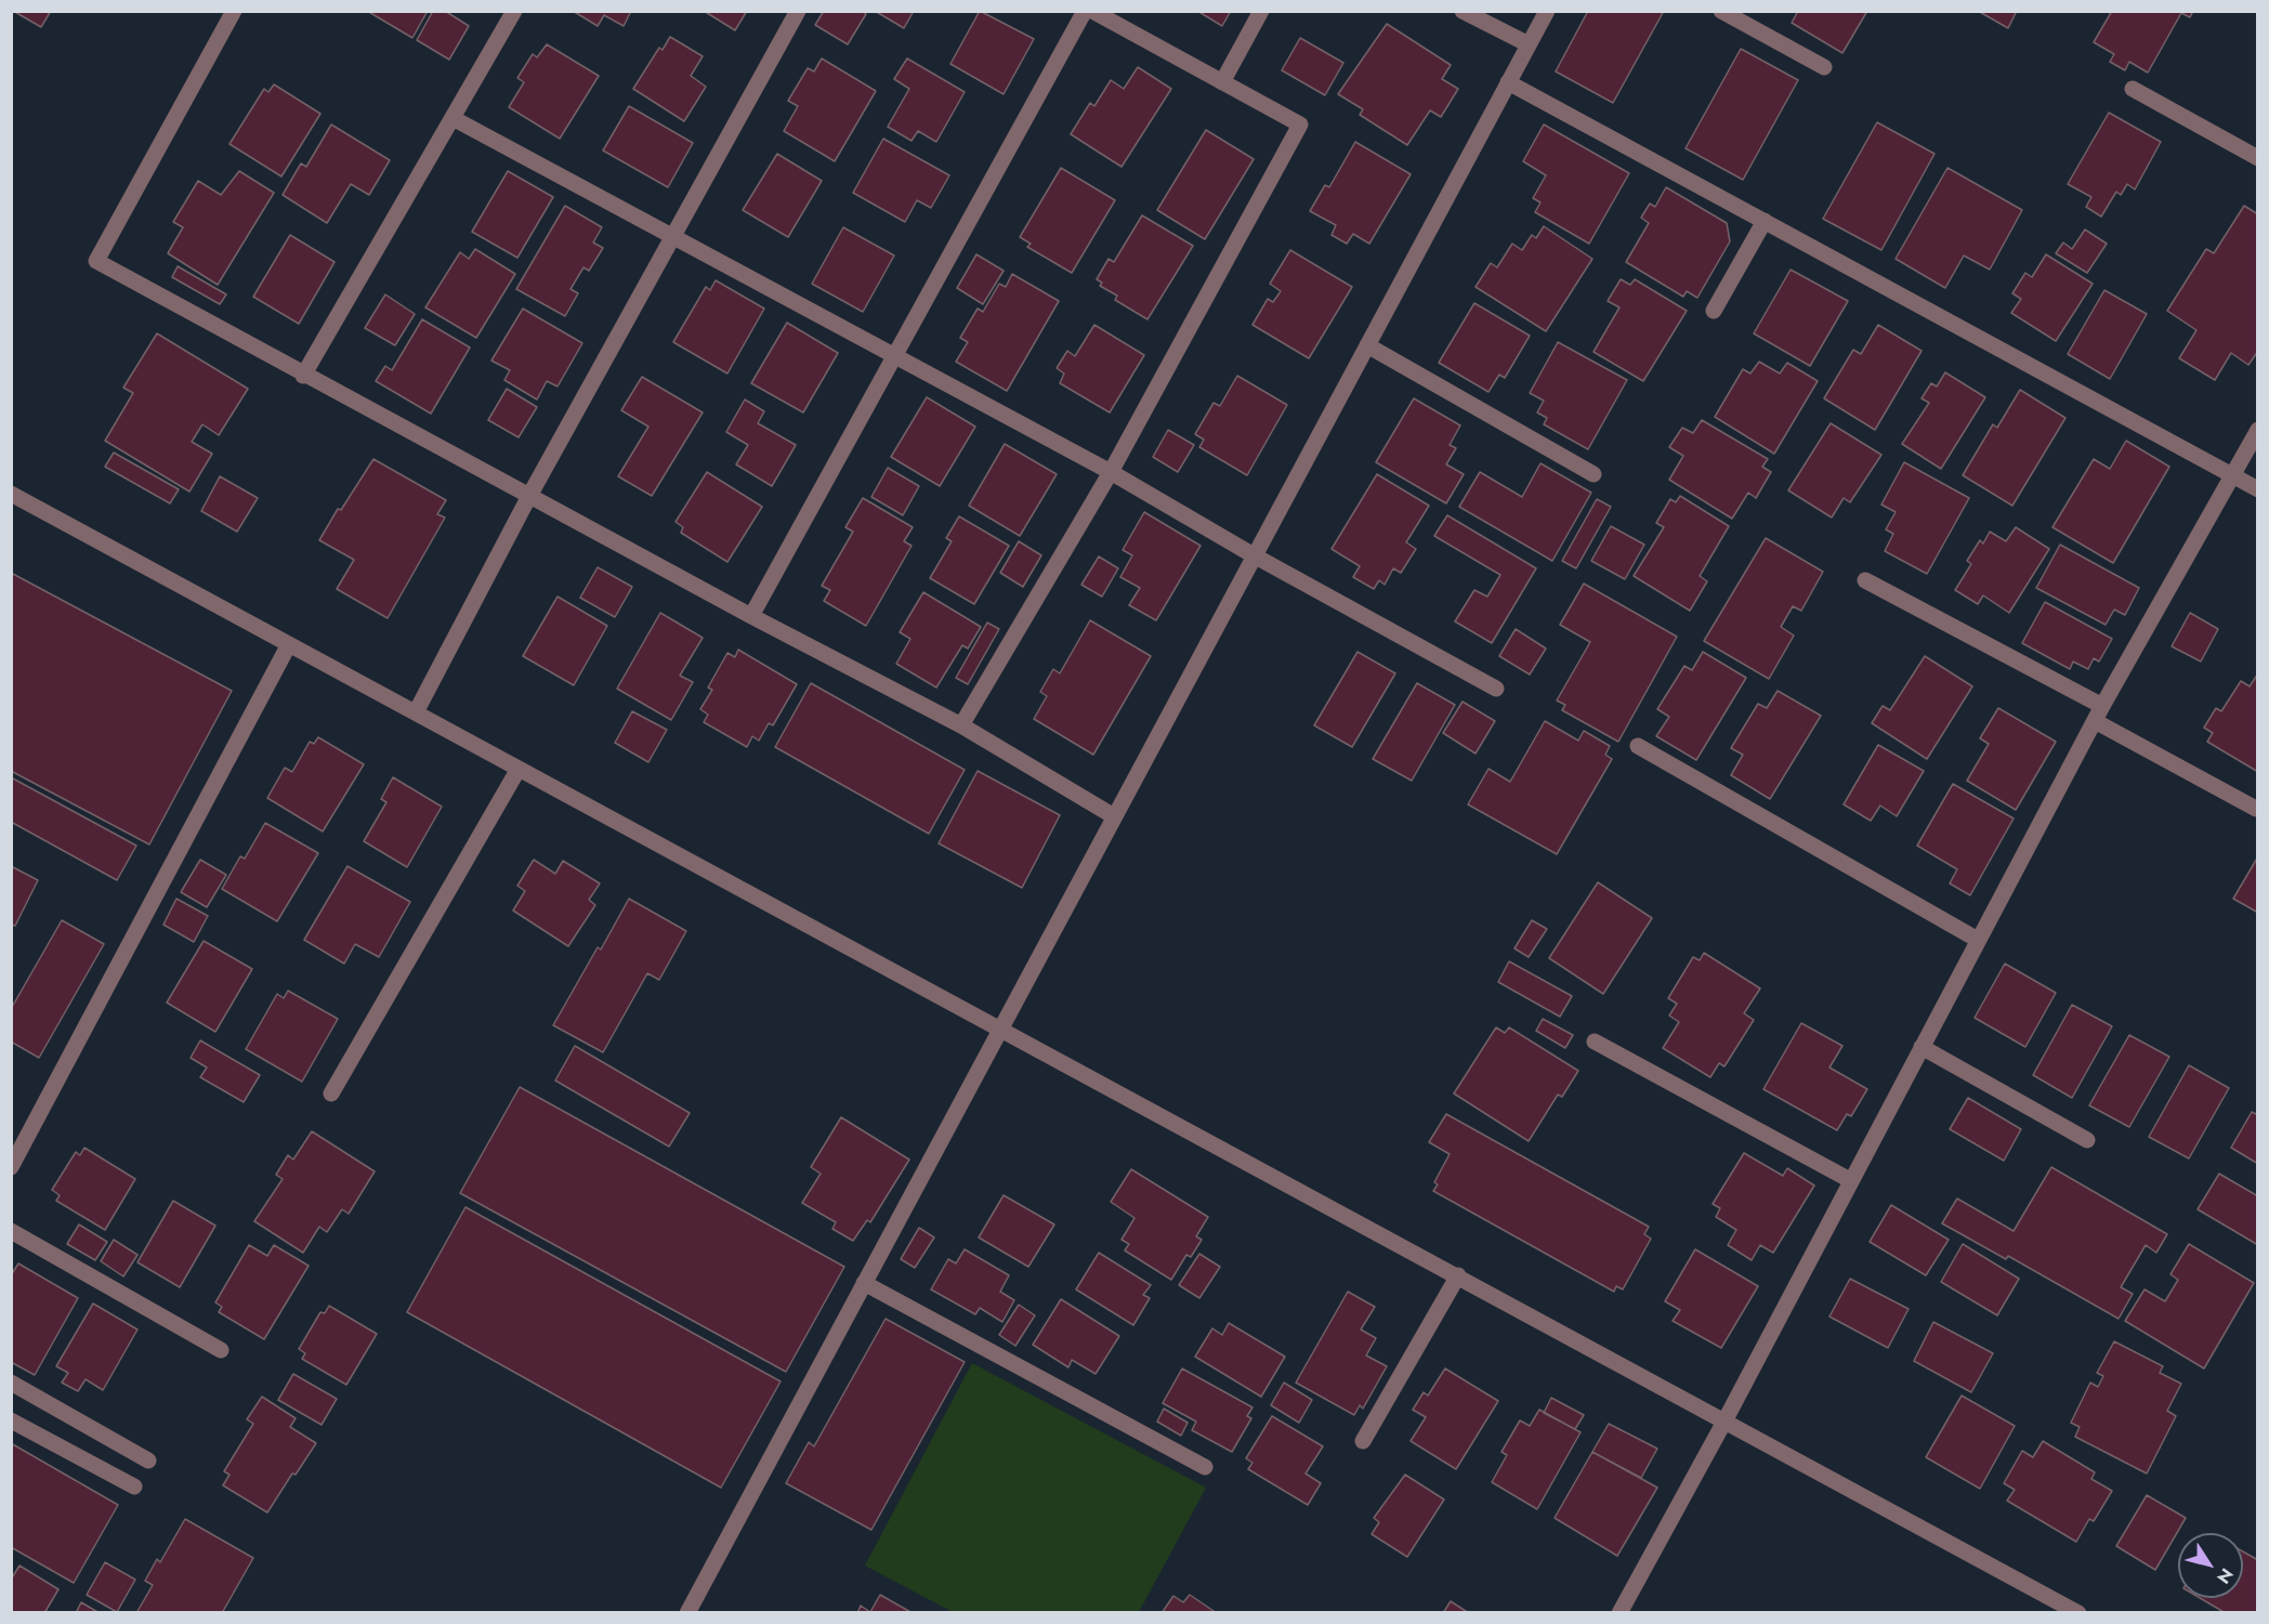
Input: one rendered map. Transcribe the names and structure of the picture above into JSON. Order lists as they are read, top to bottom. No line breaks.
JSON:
{"north":"bottom right"}
